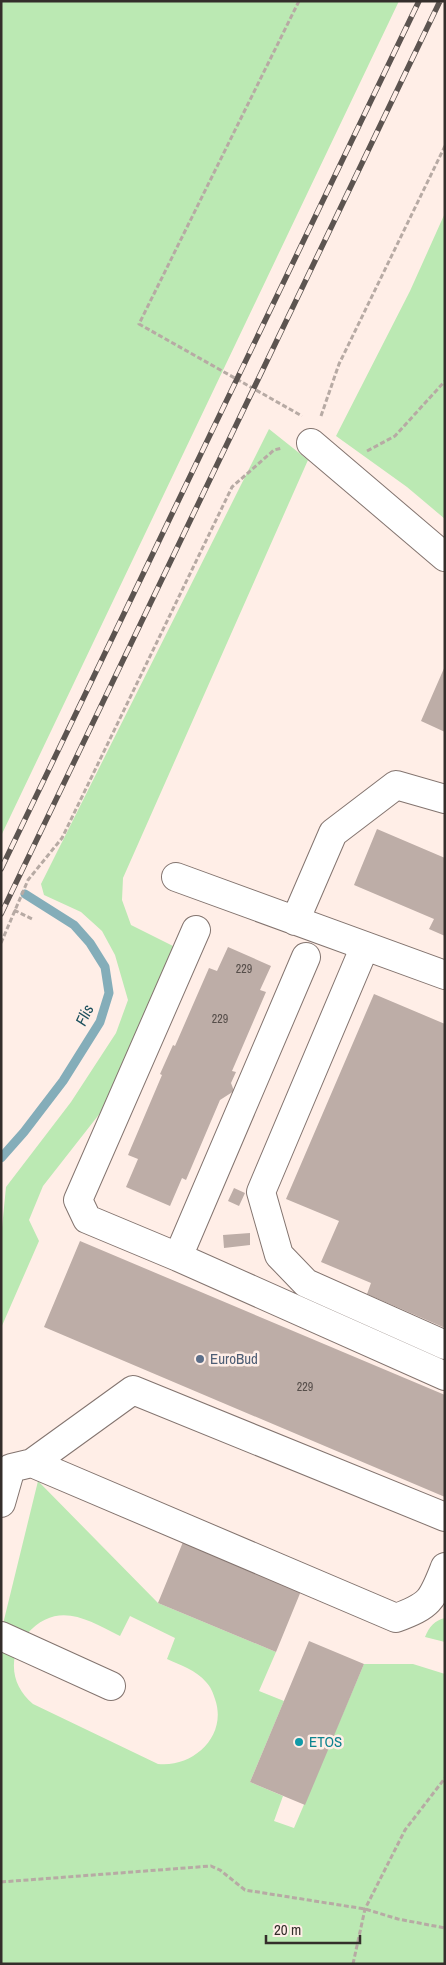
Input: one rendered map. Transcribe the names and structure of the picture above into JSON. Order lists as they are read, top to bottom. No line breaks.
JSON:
{"water":["Flis"],"places":["EuroBud","ETOS"],"house_numbers":["229","229","229"],"scale_bar":"20 m"}
